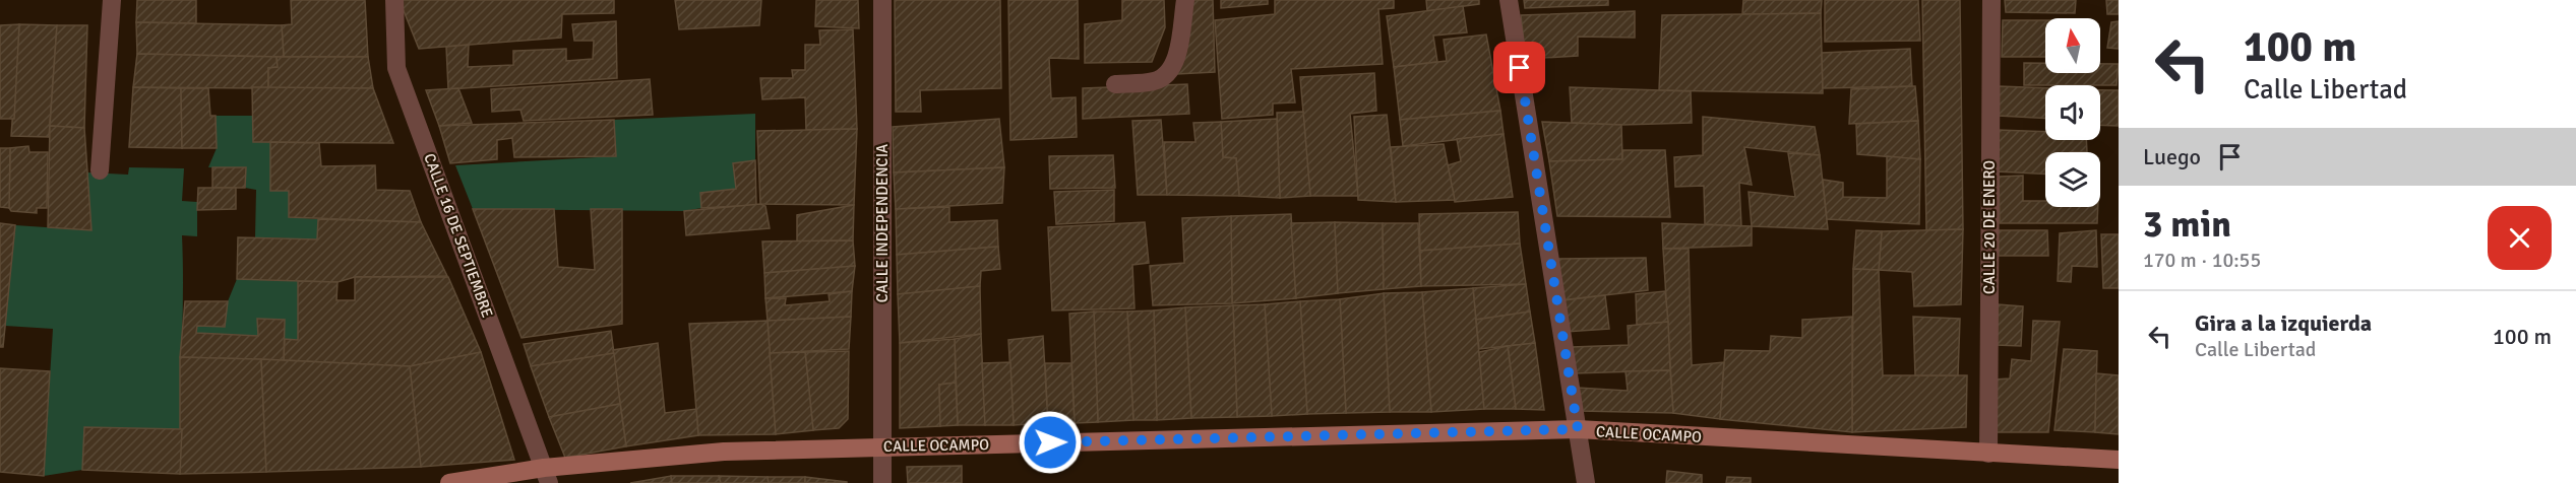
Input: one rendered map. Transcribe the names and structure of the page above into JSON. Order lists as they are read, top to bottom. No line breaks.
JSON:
{"streets":{"street":["CALLE INDEPENDENCIA","CALLE 20 DE ENERO","CALLE 16 DE SEPTIEMBRE","CALLE OCAMPO"]},"crossings":[["CALLE INDEPENDENCIA","CALLE OCAMPO"],["CALLE 20 DE ENERO","CALLE OCAMPO"],["CALLE 16 DE SEPTIEMBRE","CALLE OCAMPO"]],"north":"top","page":{"turn":["100 m","Calle Libertad"],"then":"Luego","heading":["3 min","170 m · 10:55"],"list":[{"name":"Gira a la izquierda","note":"Calle Libertad","value":"100 m"}]}}
